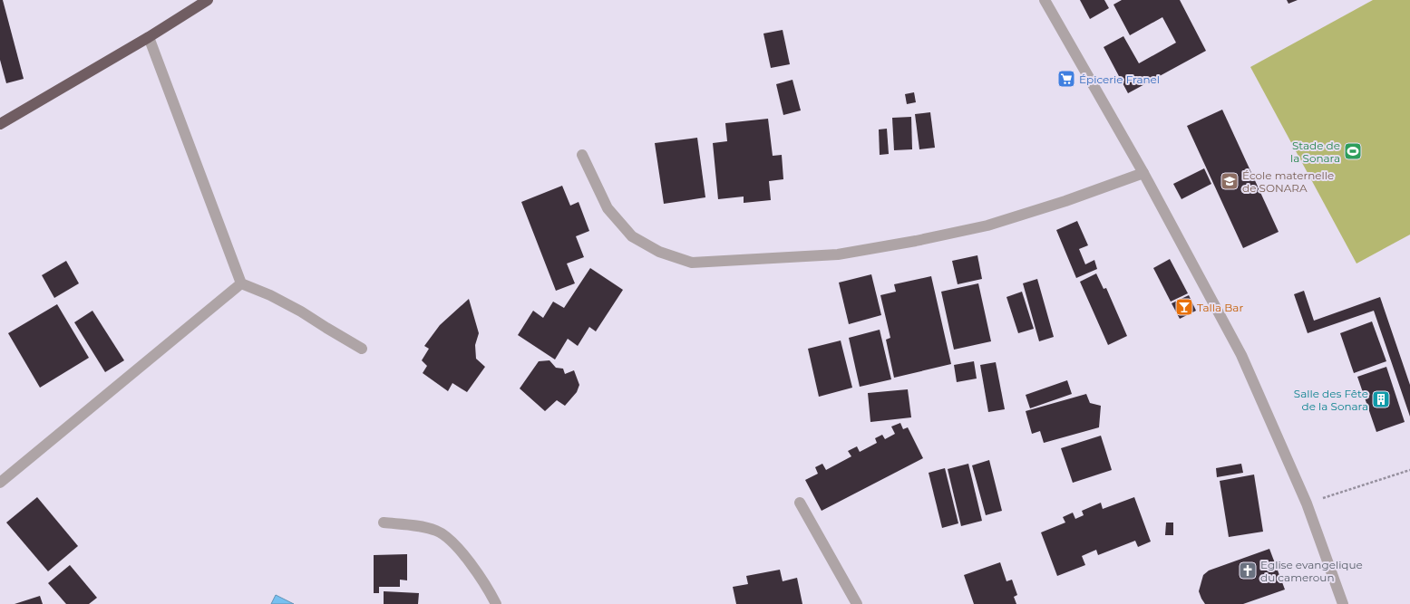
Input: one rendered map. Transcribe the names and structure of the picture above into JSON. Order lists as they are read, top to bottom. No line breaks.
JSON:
{"places":{"supermarket":["Épicerie Franel"],"sports":["Stade de la Sonara"],"school or university":["École maternelle de SONARA"],"bar":["Talla Bar"],"building":["Salle des Fête de la Sonara"],"church":["Eglise evangelique du cameroun"]}}
